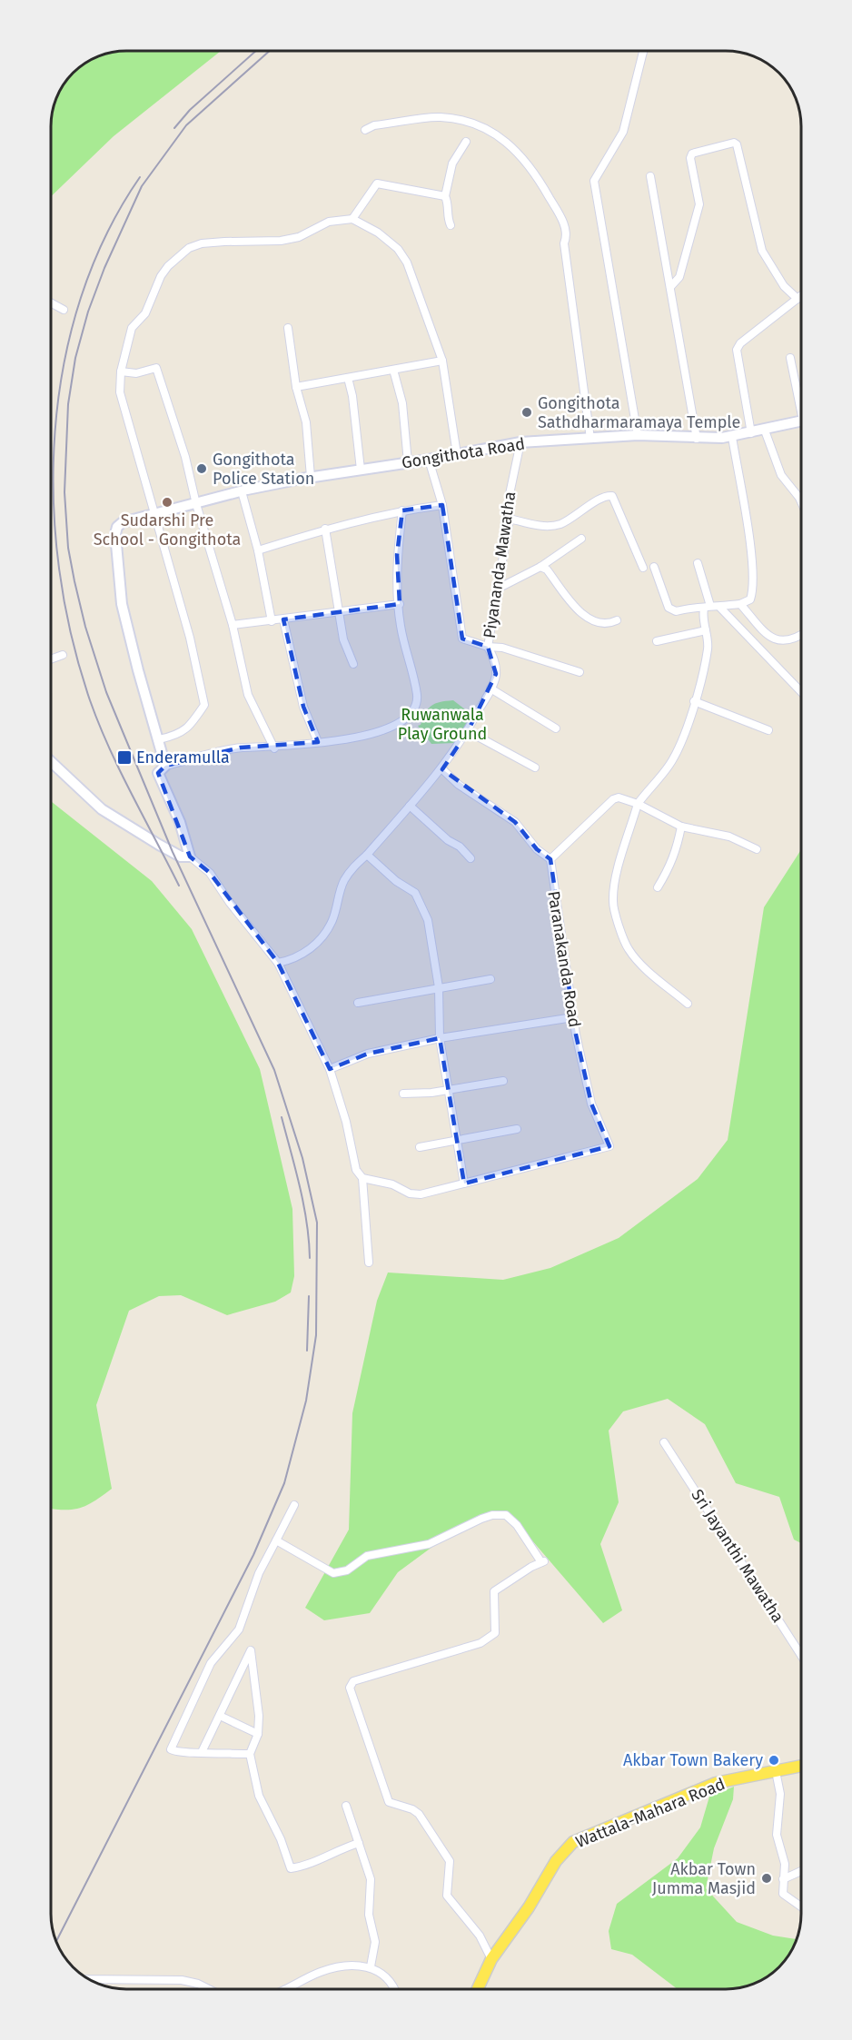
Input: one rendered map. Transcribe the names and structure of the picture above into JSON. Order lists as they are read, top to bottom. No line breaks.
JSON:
{"streets":{"main road":["Wattala-Mahara Road"],"street":["Gongithota Road","Piyananda Mawatha","Paranakanda Road","Sri Jayanthi Mawatha"]},"crossings":[["Gongithota Road","Piyananda Mawatha"]],"parks":["Ruwanwala Play Ground"],"places":{"other":["Gongithota Sathdharmaramaya Temple","Gongithota Police Station","Sudarshi Pre School - Gongithota","Akbar Town Bakery","Akbar Town Jumma Masjid"],"transit":["Enderamulla"]}}
